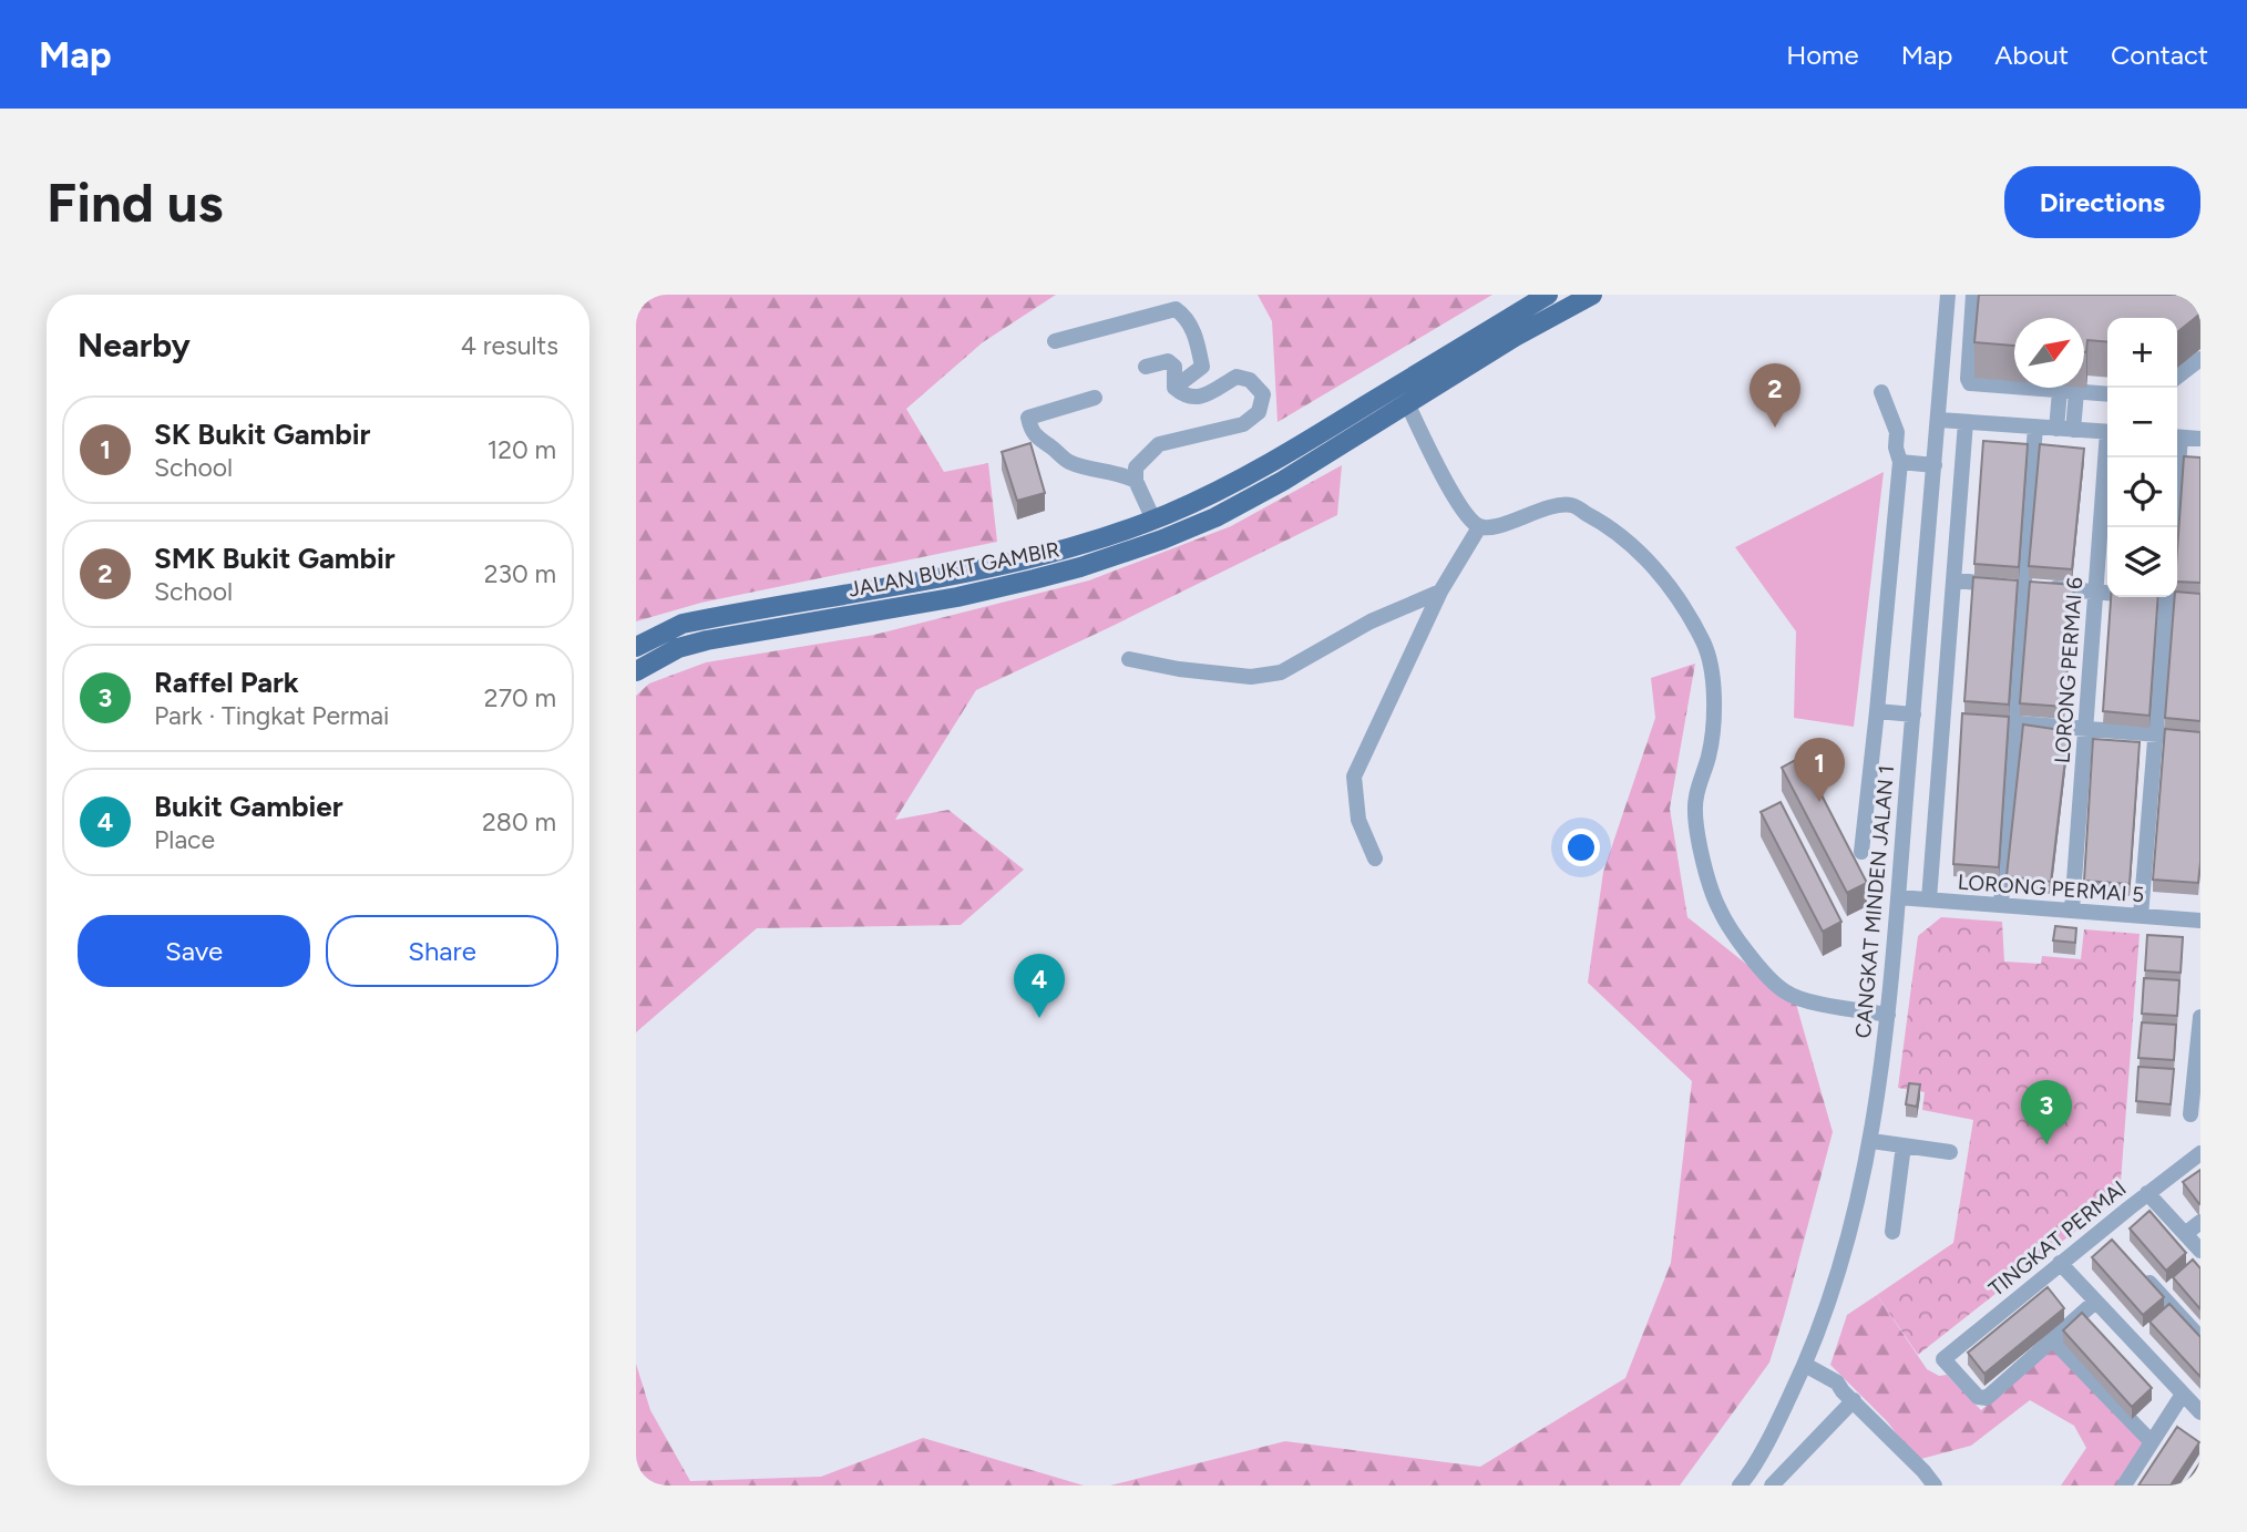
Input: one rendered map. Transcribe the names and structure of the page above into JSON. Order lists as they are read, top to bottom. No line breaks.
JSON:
{"streets":{"main road":["JALAN BUKIT GAMBIR"],"street":["LORONG PERMAI 6","LORONG PERMAI 5","CANGKAT MINDEN JALAN 1","TINGKAT PERMAI"]},"crossings":[["LORONG PERMAI 6","LORONG PERMAI 5"],["LORONG PERMAI 5","CANGKAT MINDEN JALAN 1"]],"north":"top right","page":{"header":"Map","nav":["Home","Map","About","Contact"],"buttons":["Directions",["Save","Share"]],"title":"Find us","heading":["Nearby","4 results"],"map_buttons":["+","−"],"pins":["2","1","4","3"],"list":[{"mark":"1","name":"SK Bukit Gambir","note":"School","value":"120 m"},{"mark":"2","name":"SMK Bukit Gambir","note":"School","value":"230 m"},{"mark":"3","name":"Raffel Park","note":"Park · Tingkat Permai","value":"270 m"},{"mark":"4","name":"Bukit Gambier","note":"Place","value":"280 m"}]}}
